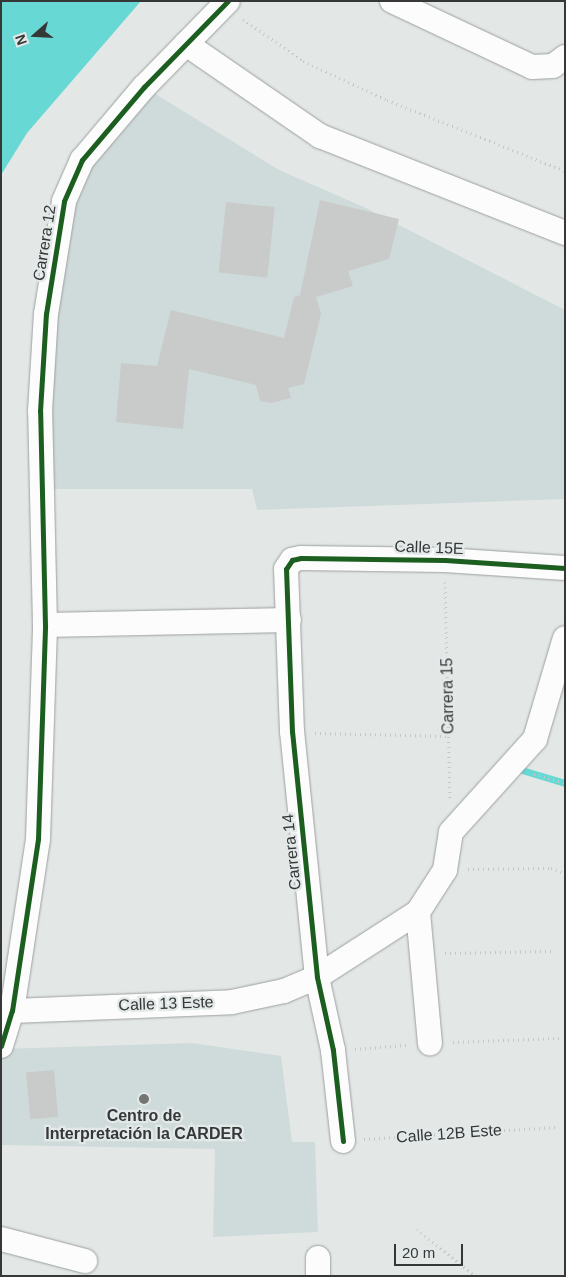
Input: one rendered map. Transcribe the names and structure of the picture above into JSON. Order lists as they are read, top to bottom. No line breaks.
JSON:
{"streets":{"street":["Carrera 12","Calle 15E","Carrera 14","Calle 13 Este"],"path":["Carrera 15","Calle 12B Este"]},"crossings":[["Carrera 12","Calle 13 Este"],["Calle 15E","Carrera 15"],["Calle 15E","Carrera 14"],["Carrera 14","Calle 13 Este"],["Carrera 14","Calle 12B Este"]],"places":["Centro de Interpretación la CARDER"],"scale_bar":"20 m","north":"left"}
